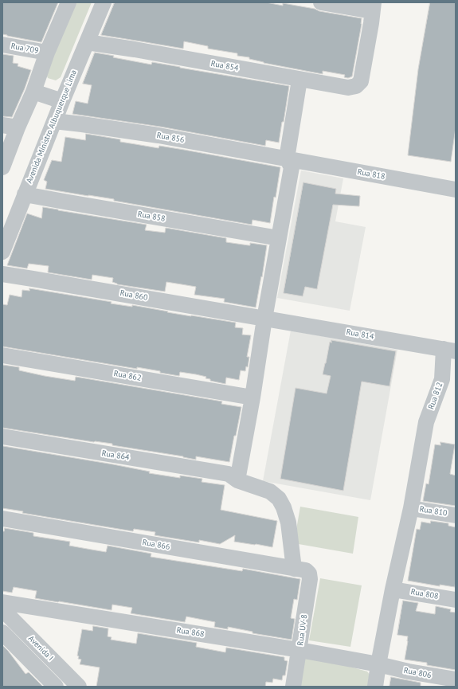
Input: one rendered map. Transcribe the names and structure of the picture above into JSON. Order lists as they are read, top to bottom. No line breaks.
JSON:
{"streets":{"street":["Rua 709","Rua 854","Avenida Ministro Albuquerque Lima","Rua 856","Rua 818","Rua 858","Rua 860","Rua 814","Rua 862","Rua 812","Rua 864","Rua 810","Rua 866","Rua 808","Rua UV-8","Rua 868","Avenida I","Rua 806"]},"crossings":[["Rua 854","Avenida Ministro Albuquerque Lima"],["Avenida Ministro Albuquerque Lima","Rua 856"],["Avenida Ministro Albuquerque Lima","Rua 858"],["Rua 856","Rua 818"],["Rua 860","Rua 814"],["Rua 814","Rua 812"],["Rua 812","Rua 810"],["Rua 812","Rua 808"],["Rua 812","Rua 868"],["Rua 812","Rua 806"],["Rua 864","Rua 866"],["Rua 864","Rua UV-8"],["Rua 866","Rua UV-8"],["Rua UV-8","Rua 868"],["Rua 868","Rua 806"]]}
